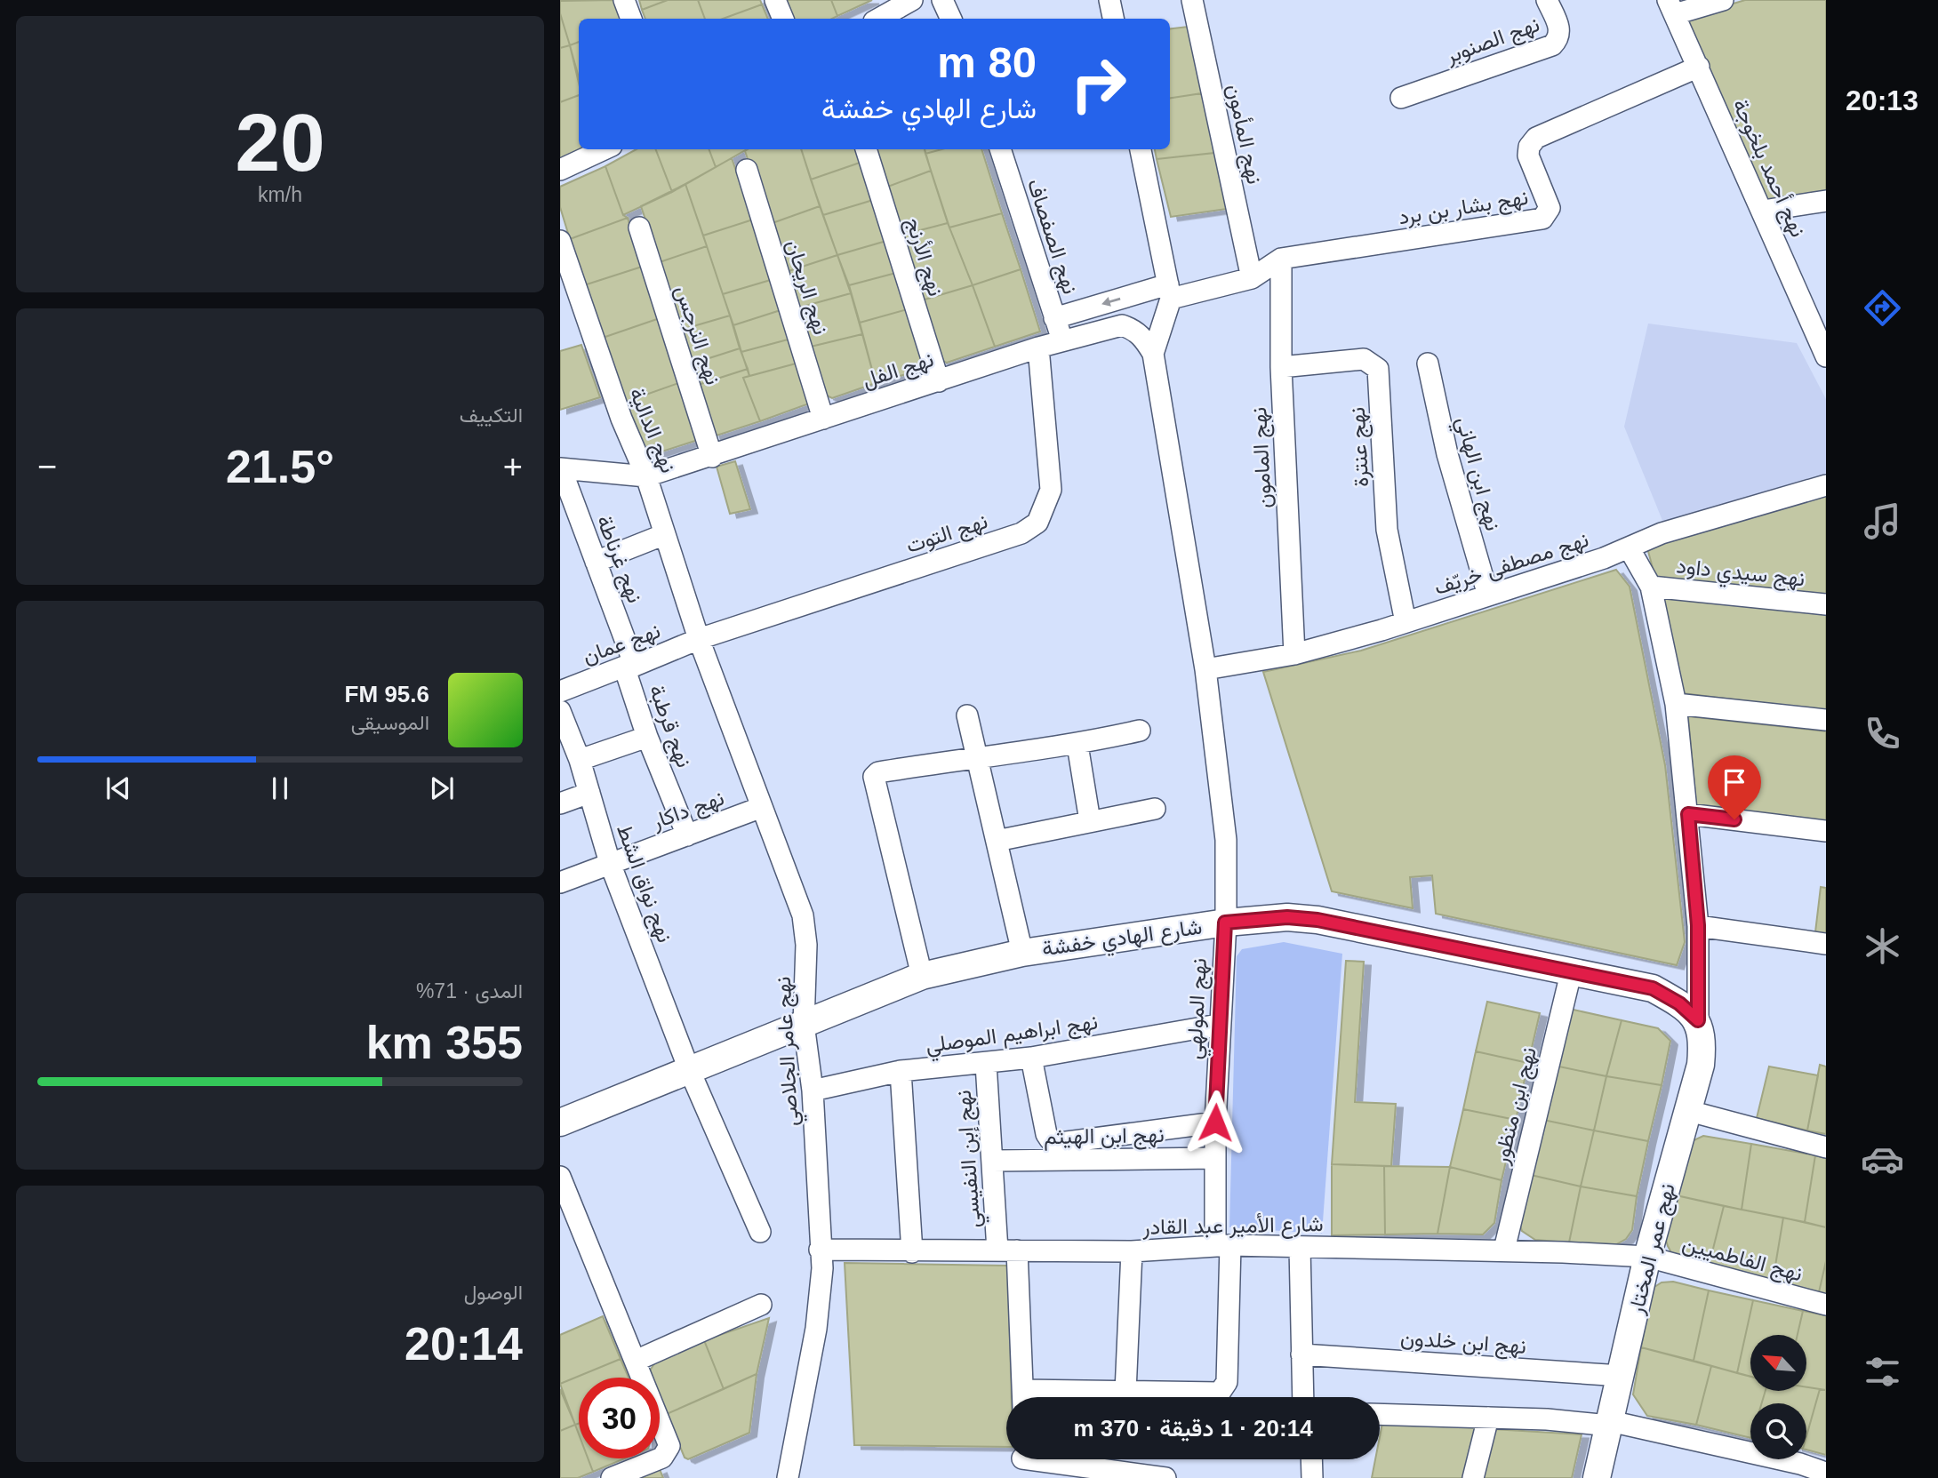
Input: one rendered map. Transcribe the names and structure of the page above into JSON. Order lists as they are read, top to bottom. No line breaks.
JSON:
{"streets":{"street":["نهج الصنوبر","نهج المأمون","نهج أحمد بلخوجة","نهج بشار بن برد","نهج الصفصاف","نهج الأرنج","نهج الريحان","نهج النرجس","نهج الفل","نهج الدالية","نهج عنترة","نهج المامون","نهج ابن الهاني","نهج التوت","نهج غرناطة","نهج مصطفى خريّف","نهج سيدي داود","نهج عمان","نهج قرطبة","نهج داكار","نهج نواق الشط","شارع الهادي خفشة","نهج المولهي","نهج ابراهيم الموصلي","نهج عامر الجلاصي","نهج ابن منظور","نهج ابن الهيثم","نهج إبن النفيسي","شارع الأمير عبد القادر","نهج عمر المختار","نهج الفاطميين","نهج ابن خلدون"]},"crossings":[["نهج المأمون","نهج بشار بن برد"],["نهج أحمد بلخوجة","نهج بشار بن برد"],["نهج بشار بن برد","نهج الصفصاف"],["نهج بشار بن برد","نهج المامون"],["نهج الصفصاف","نهج الفل"],["نهج الأرنج","نهج الفل"],["نهج الريحان","نهج الفل"],["نهج النرجس","نهج الفل"],["نهج الفل","نهج الدالية"],["نهج الفل","نهج التوت"],["نهج الفل","نهج المولهي"],["نهج الدالية","نهج التوت"],["نهج الدالية","نهج عمان"],["نهج الدالية","نهج عامر الجلاصي"],["نهج عنترة","نهج المامون"],["نهج عنترة","نهج مصطفى خريّف"],["نهج المامون","نهج مصطفى خريّف"],["نهج ابن الهاني","نهج مصطفى خريّف"],["نهج التوت","نهج عمان"],["نهج التوت","نهج عامر الجلاصي"],["نهج غرناطة","نهج عمان"],["نهج غرناطة","نهج قرطبة"],["نهج مصطفى خريّف","نهج المولهي"],["نهج عمان","نهج قرطبة"],["نهج عمان","نهج عامر الجلاصي"],["نهج قرطبة","نهج داكار"],["نهج داكار","نهج نواق الشط"],["نهج داكار","نهج عامر الجلاصي"],["نهج نواق الشط","شارع الهادي خفشة"],["شارع الهادي خفشة","نهج المولهي"],["شارع الهادي خفشة","نهج عامر الجلاصي"],["شارع الهادي خفشة","نهج ابن منظور"],["شارع الهادي خفشة","نهج عمر المختار"],["نهج المولهي","نهج ابراهيم الموصلي"],["نهج المولهي","نهج ابن الهيثم"],["نهج المولهي","شارع الأمير عبد القادر"],["نهج ابراهيم الموصلي","نهج عامر الجلاصي"],["نهج ابراهيم الموصلي","نهج إبن النفيسي"],["نهج عامر الجلاصي","شارع الأمير عبد القادر"],["نهج ابن منظور","شارع الأمير عبد القادر"],["نهج ابن الهيثم","نهج إبن النفيسي"],["نهج إبن النفيسي","شارع الأمير عبد القادر"],["شارع الأمير عبد القادر","نهج عمر المختار"],["شارع الأمير عبد القادر","نهج الفاطميين"],["نهج عمر المختار","نهج الفاطميين"],["نهج عمر المختار","نهج ابن خلدون"]],"north":"top left","page":{"tabs":"20:13","tile":[["20","km/h"],"التكييف",["المدى · 71%","355 km"],["الوصول","20:14"]],"turn":["80 m","شارع الهادي خفشة"],"heat":["−","21.5°","+"],"song":["95.6 FM","الموسيقى"],"limit":"30","trip":"20:14 · 1 دقيقة · 370 m"}}
